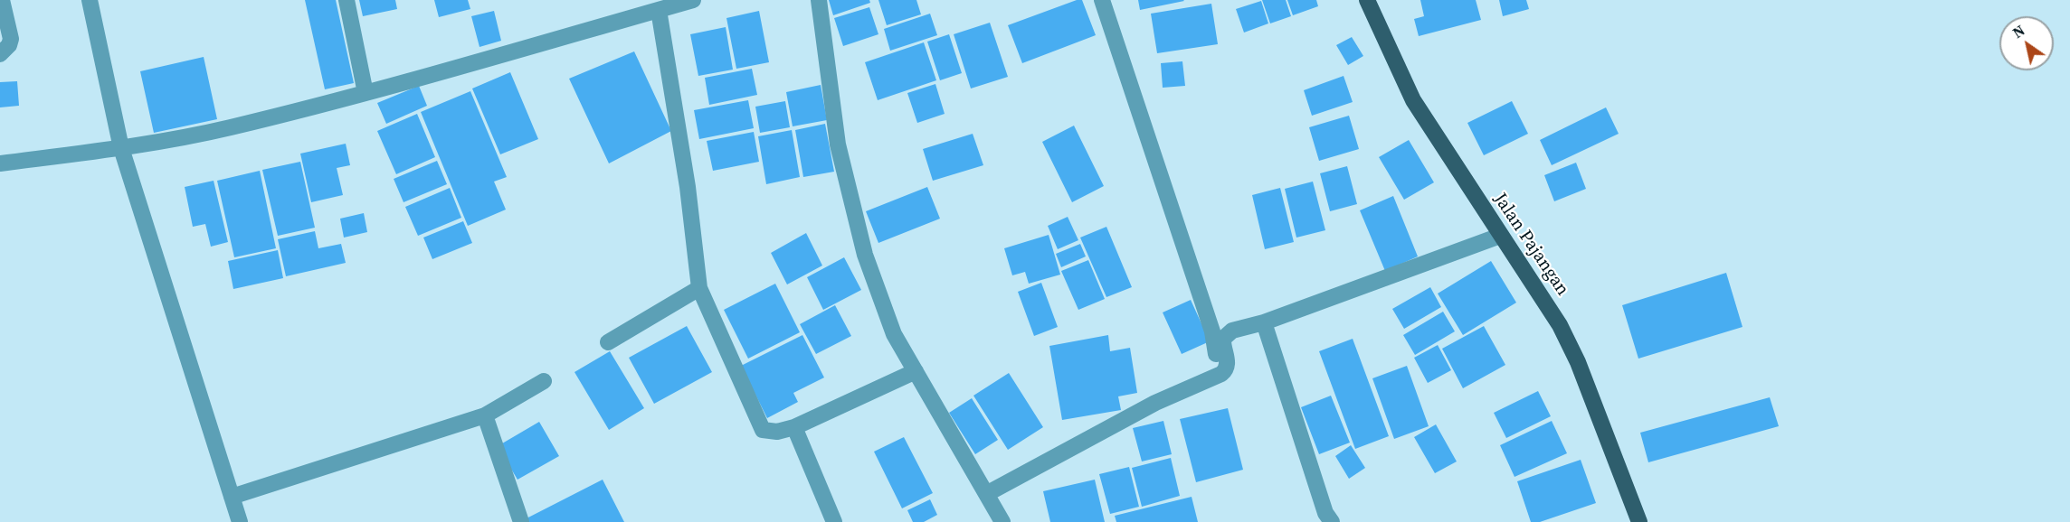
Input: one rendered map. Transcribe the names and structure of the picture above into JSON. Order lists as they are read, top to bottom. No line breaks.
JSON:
{"streets":{"main road":["Jalan Pajangan"]},"north":"top left"}
